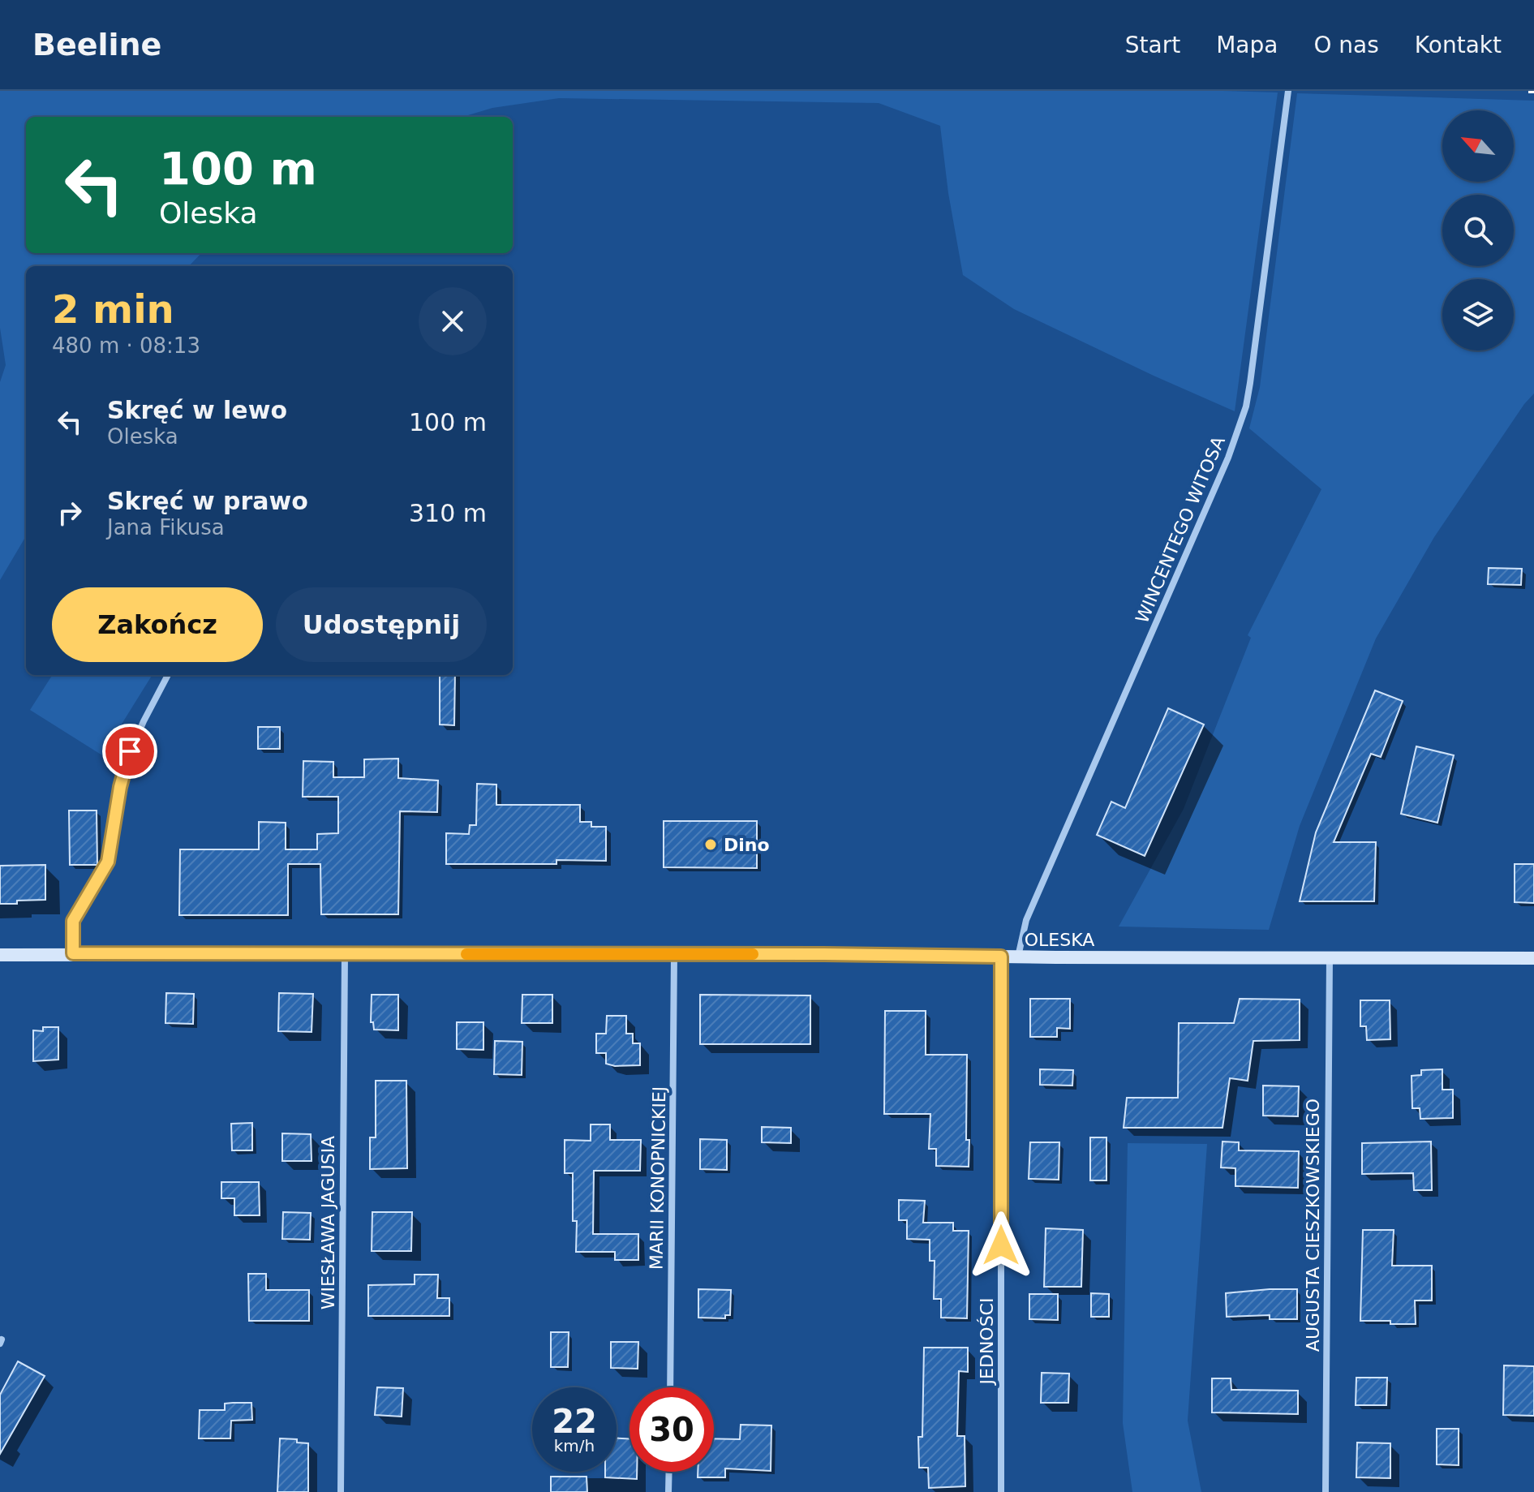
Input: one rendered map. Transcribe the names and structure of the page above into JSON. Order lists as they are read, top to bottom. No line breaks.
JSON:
{"streets":{"street":["WINCENTEGO WITOSA","OLESKA","MARII KONOPNICKIEJ","WIESŁAWA JAGUSIA","AUGUSTA CIESZKOWSKIEGO","JEDNOŚCI"]},"crossings":[["WINCENTEGO WITOSA","OLESKA"],["OLESKA","MARII KONOPNICKIEJ"],["OLESKA","WIESŁAWA JAGUSIA"],["OLESKA","AUGUSTA CIESZKOWSKIEGO"],["OLESKA","JEDNOŚCI"]],"places":["Dino"],"north":"top left","page":{"header":"Beeline","nav":["Start","Mapa","O nas","Kontakt"],"turn":["100 m","Oleska"],"heading":["2 min","480 m · 08:13"],"list":[{"name":"Skręć w lewo","note":"Oleska","value":"100 m"},{"name":"Skręć w prawo","note":"Jana Fikusa","value":"310 m"}],"buttons":["Zakończ","Udostępnij"],"speed":"22 km/h","limit":"30"}}
